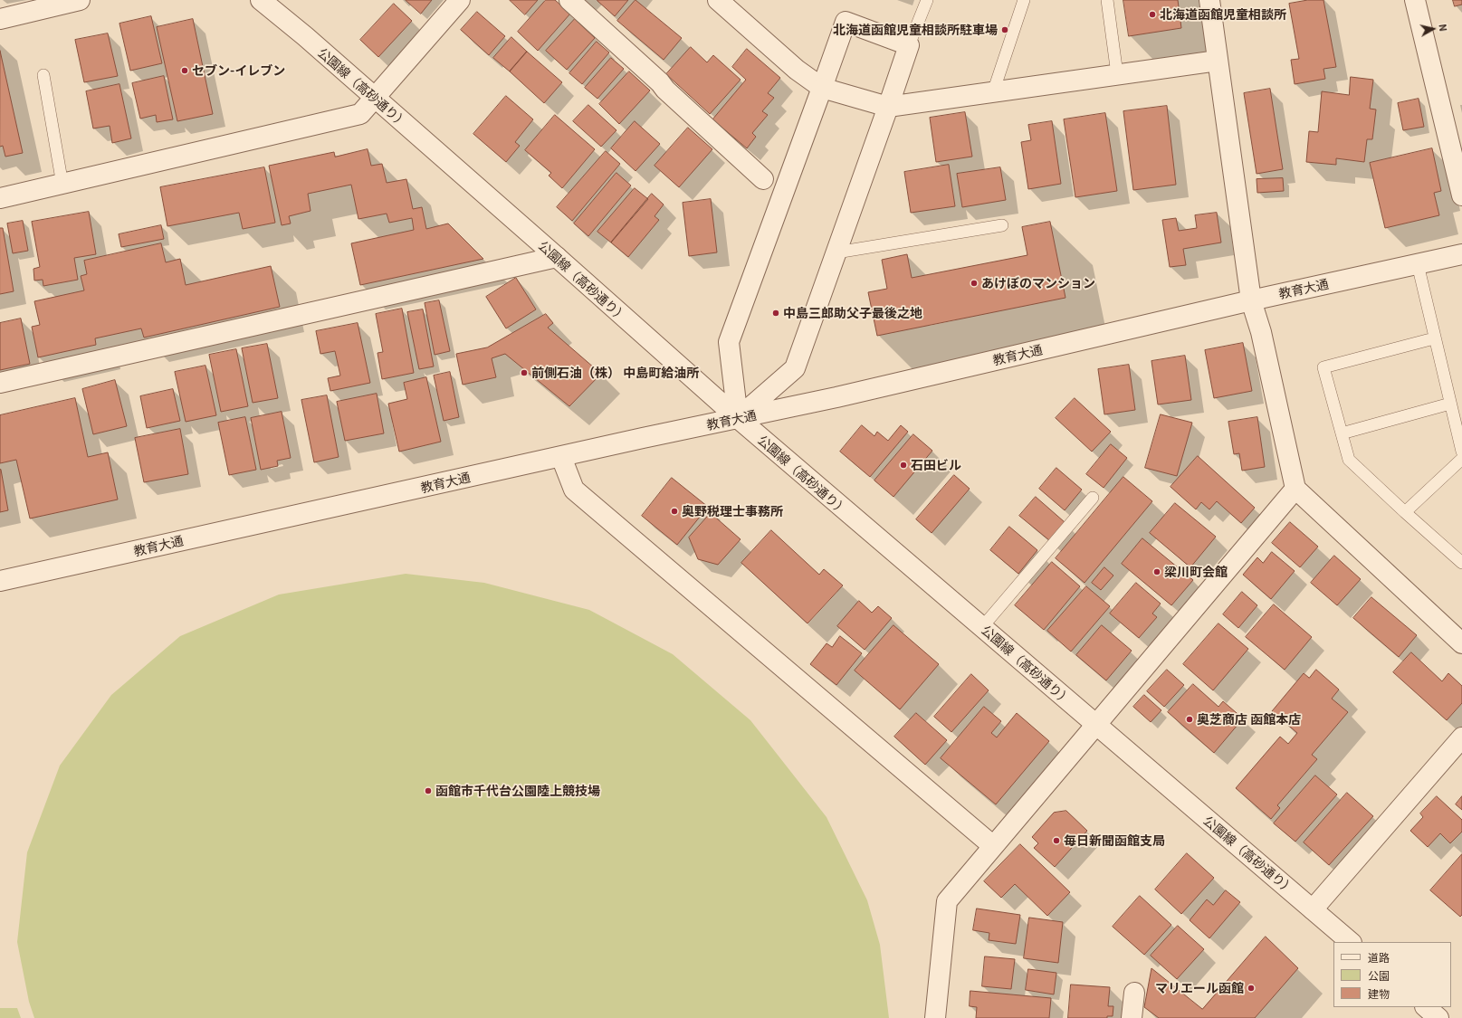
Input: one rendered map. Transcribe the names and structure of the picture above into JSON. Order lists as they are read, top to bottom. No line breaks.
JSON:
{"streets":{"street":["公園線（高砂通り）","教育大通"]},"crossings":[["公園線（高砂通り）","教育大通"]],"places":["北海道函館児童相談所","北海道函館児童相談所駐車場","セブン-イレブン","あけぼのマンション","中島三郎助父子最後之地","前側石油（株） 中島町給油所","石田ビル","奥野税理士事務所","梁川町会館","奥芝商店 函館本店","函館市千代台公園陸上競技場","毎日新聞函館支局","マリエール函館"],"legend":["道路","公園","建物"],"north":"right"}
